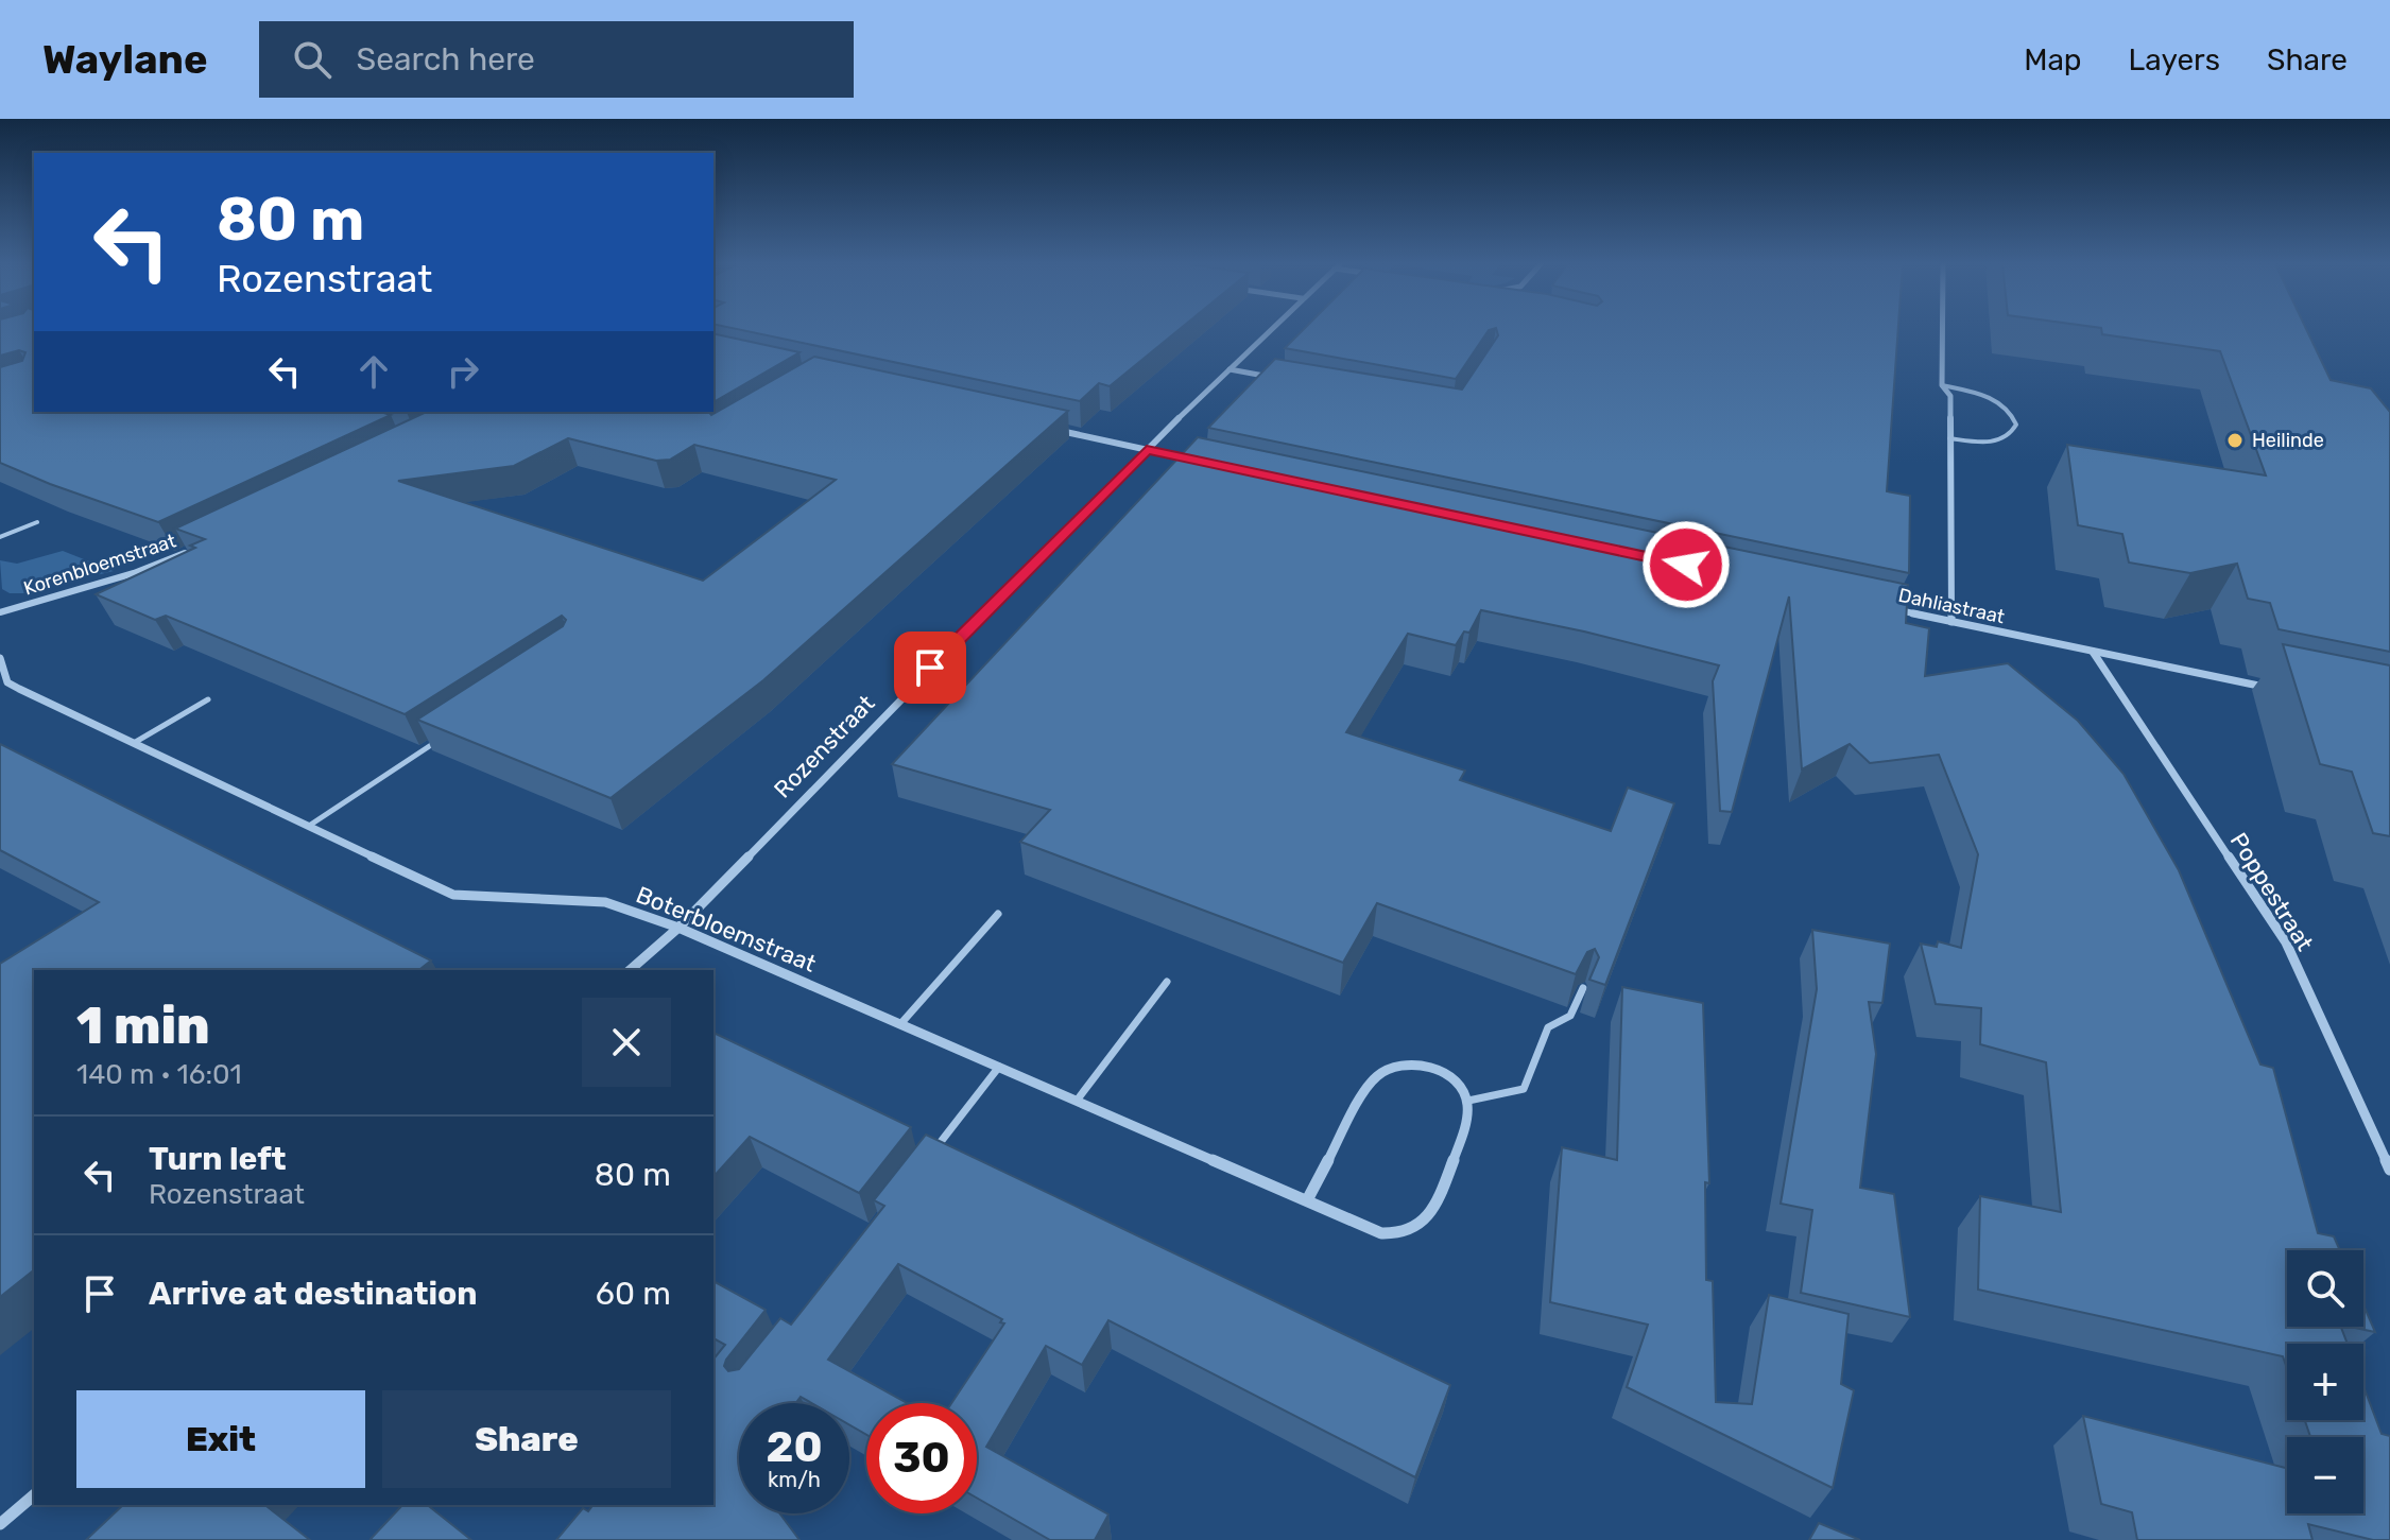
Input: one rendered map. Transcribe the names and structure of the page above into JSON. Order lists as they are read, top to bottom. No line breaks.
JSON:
{"streets":{"street":["Korenbloemstraat","Dahliastraat","Rozenstraat","Poppestraat","Boterbloemstraat"]},"crossings":[["Dahliastraat","Poppestraat"],["Rozenstraat","Boterbloemstraat"]],"places":["Heilinde"],"page":{"header":"Waylane","search":"Search here","nav":["Map","Layers","Share"],"turn":["80 m","Rozenstraat"],"heading":["1 min","140 m · 16:01"],"list":[{"name":"Turn left","note":"Rozenstraat","value":"80 m"},{"name":"Arrive at destination","value":"60 m"}],"map_buttons":["+","−"],"buttons":["Exit","Share"],"speed":"20 km/h","limit":"30"}}
